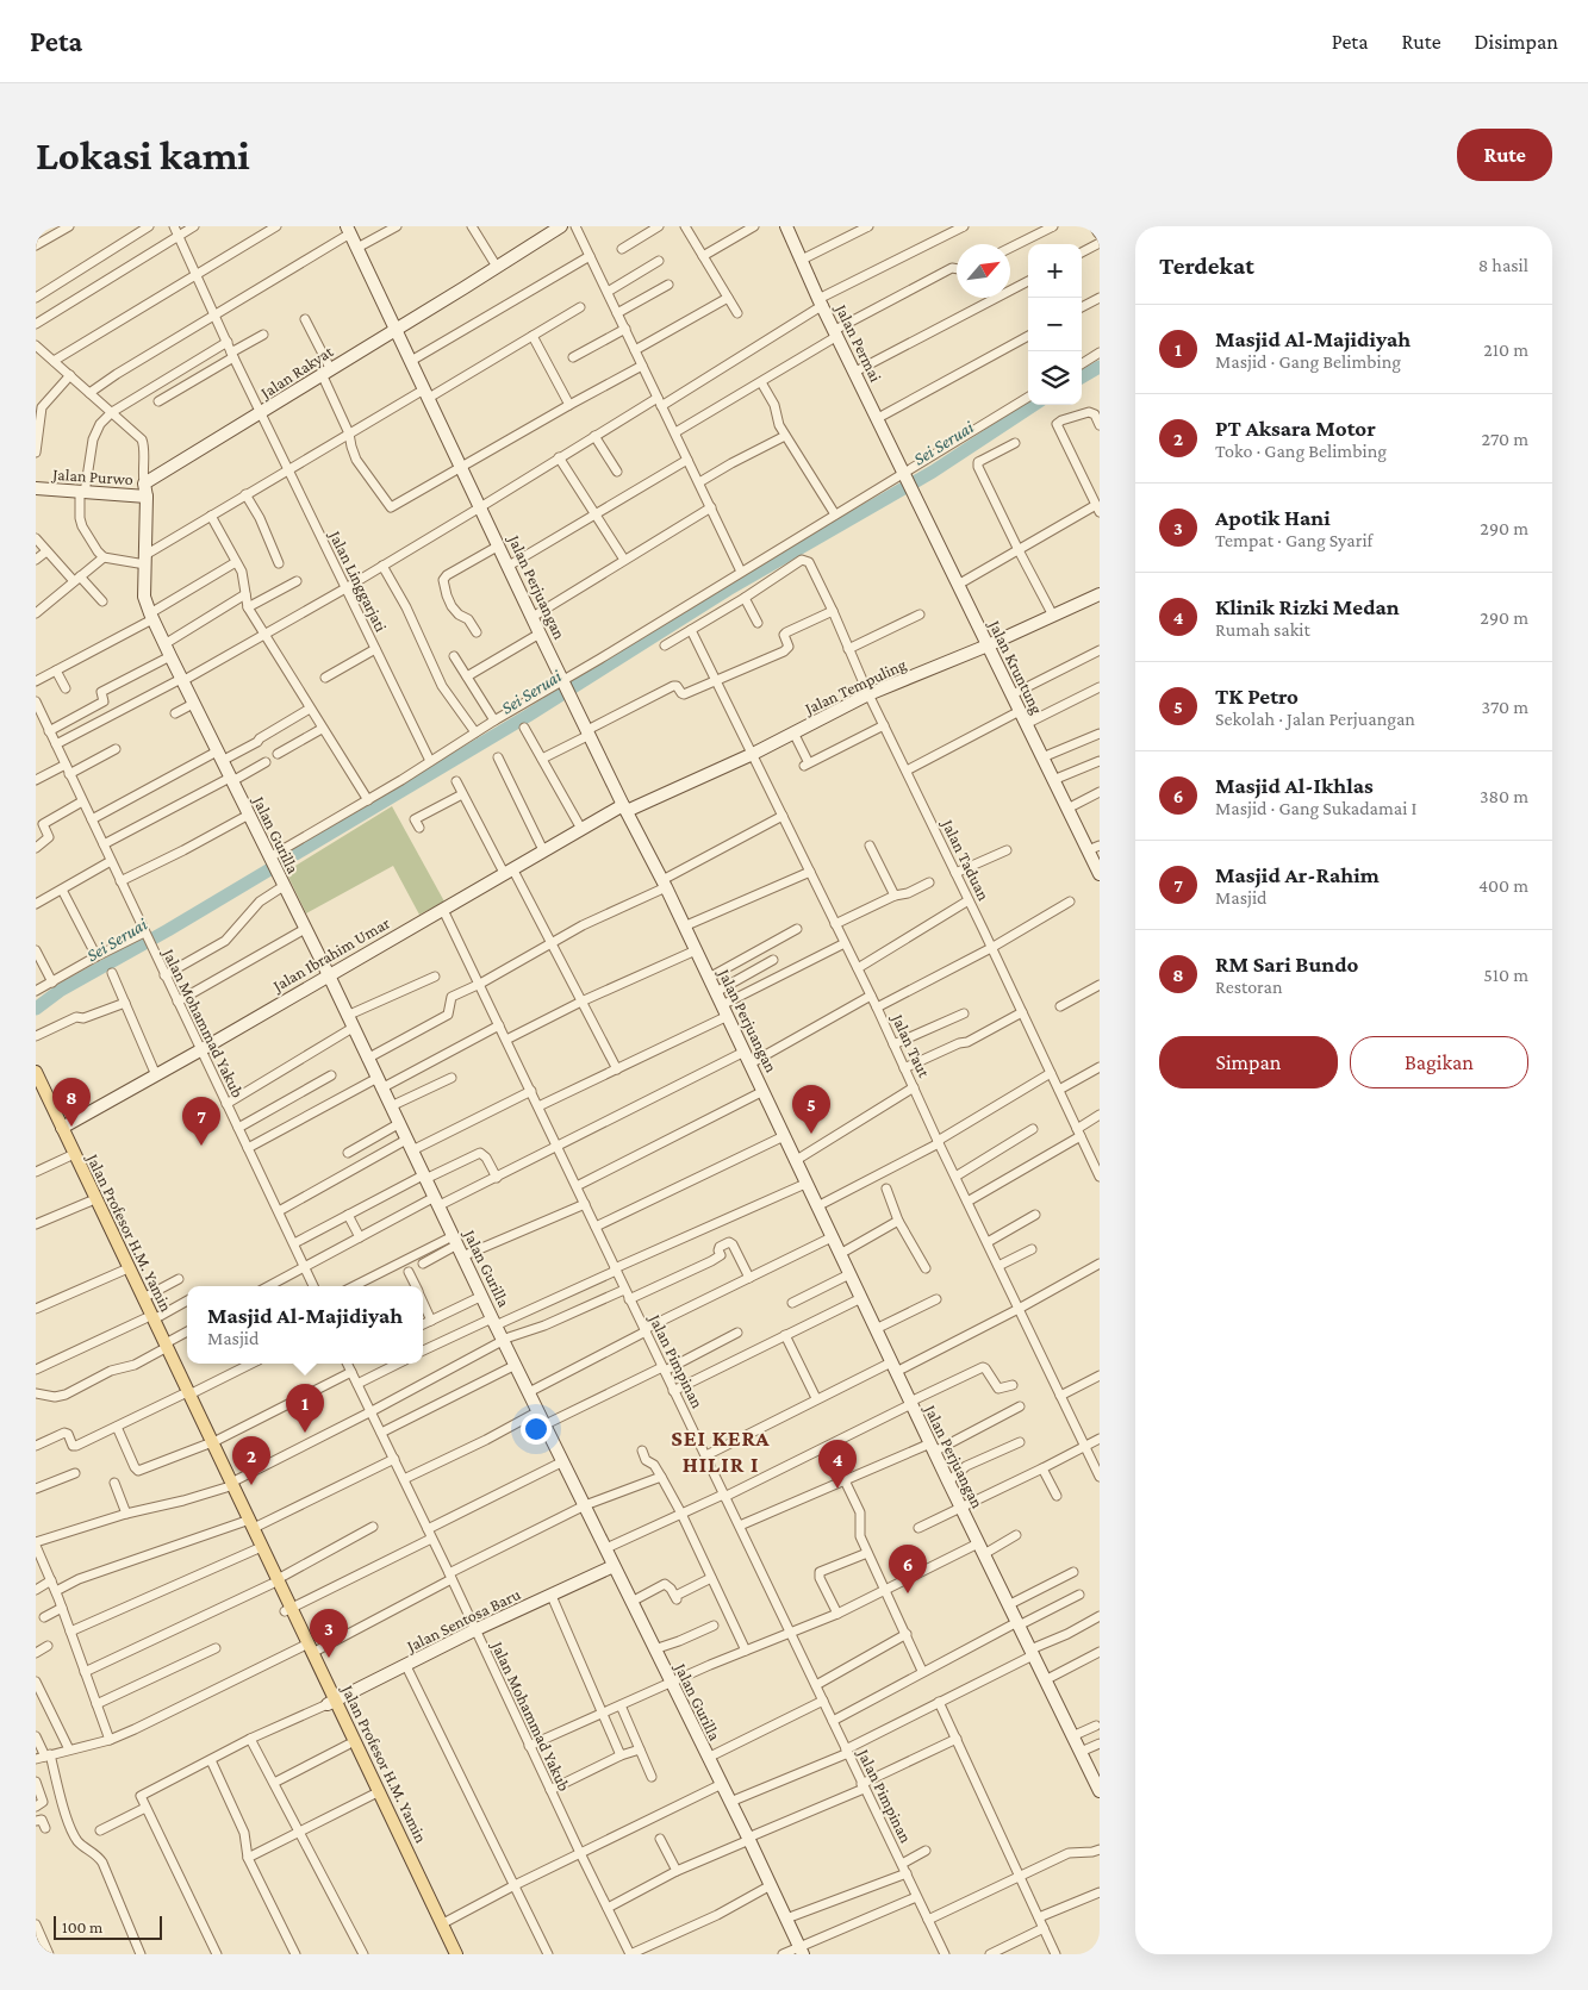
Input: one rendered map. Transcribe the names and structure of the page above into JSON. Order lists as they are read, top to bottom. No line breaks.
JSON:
{"streets":{"main road":["Jalan Profesor H.M. Yamin"],"street":["Jalan Permai","Jalan Rakyat","Jalan Purwo","Jalan Linggarjati","Jalan Perjuangan","Jalan Kruntung","Jalan Tempuling","Jalan Gurilla","Jalan Taduan","Jalan Ibrahim Umar","Jalan Mohammad Yakub","Jalan Taut","Jalan Pimpinan","Jalan Sentosa Baru"]},"crossings":[["Jalan Permai","Jalan Kruntung"],["Jalan Rakyat","Jalan Linggarjati"],["Jalan Rakyat","Jalan Perjuangan"],["Jalan Perjuangan","Jalan Tempuling"],["Jalan Perjuangan","Jalan Ibrahim Umar"],["Jalan Kruntung","Jalan Tempuling"],["Jalan Tempuling","Jalan Taduan"],["Jalan Tempuling","Jalan Ibrahim Umar"],["Jalan Tempuling","Jalan Taut"],["Jalan Gurilla","Jalan Ibrahim Umar"],["Jalan Gurilla","Jalan Sentosa Baru"],["Jalan Ibrahim Umar","Jalan Mohammad Yakub"],["Jalan Ibrahim Umar","Jalan Profesor H.M. Yamin"],["Jalan Ibrahim Umar","Jalan Pimpinan"],["Jalan Mohammad Yakub","Jalan Sentosa Baru"],["Jalan Profesor H.M. Yamin","Jalan Sentosa Baru"]],"districts":["SEI KERA HILIR I"],"water":["Sei Seruai"],"scale_bar":"100 m","north":"top right","page":{"header":"Peta","nav":["Peta","Rute","Disimpan"],"buttons":["Rute",["Simpan","Bagikan"]],"title":"Lokasi kami","heading":["Terdekat","8 hasil"],"map_buttons":["+","−"],"list":[{"mark":"1","name":"Masjid Al-Majidiyah","note":"Masjid · Gang Belimbing","value":"210 m"},{"mark":"2","name":"PT Aksara Motor","note":"Toko · Gang Belimbing","value":"270 m"},{"mark":"3","name":"Apotik Hani","note":"Tempat · Gang Syarif","value":"290 m"},{"mark":"4","name":"Klinik Rizki Medan","note":"Rumah sakit","value":"290 m"},{"mark":"5","name":"TK Petro","note":"Sekolah · Jalan Perjuangan","value":"370 m"},{"mark":"6","name":"Masjid Al-Ikhlas","note":"Masjid · Gang Sukadamai I","value":"380 m"},{"mark":"7","name":"Masjid Ar-Rahim","note":"Masjid","value":"400 m"},{"mark":"8","name":"RM Sari Bundo","note":"Restoran","value":"510 m"}],"pins":["8","5","7","1","2","4","6","3"],"popup":["Masjid Al-Majidiyah","Masjid"],"scale":"100 m"}}
